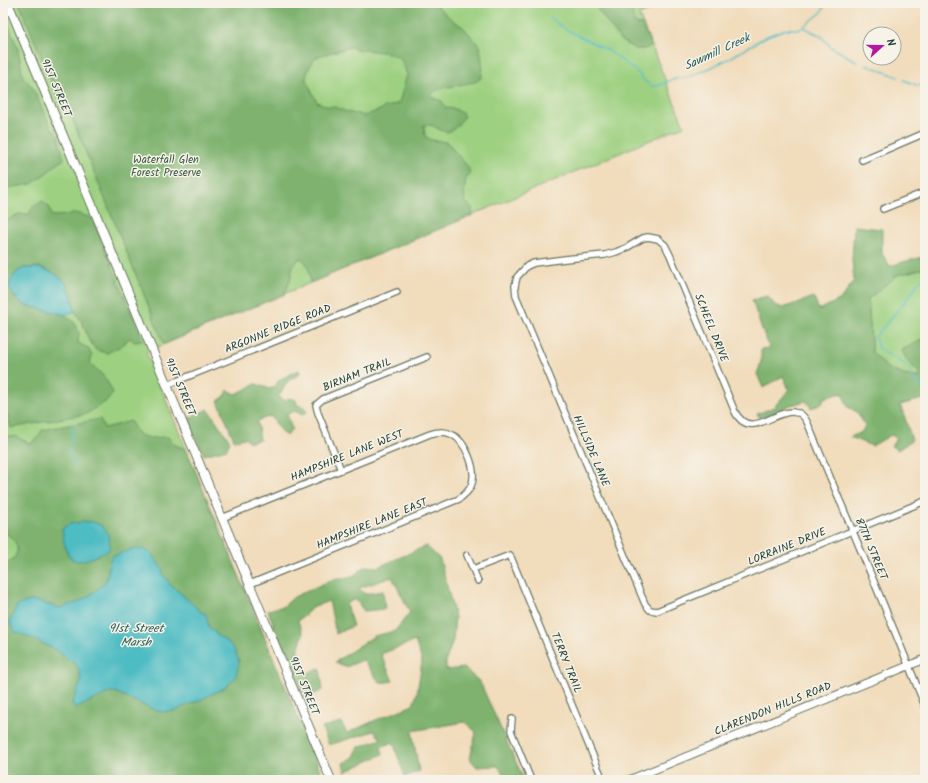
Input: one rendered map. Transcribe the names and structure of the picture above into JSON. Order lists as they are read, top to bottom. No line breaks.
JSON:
{"streets":{"main road":["91ST STREET"],"street":["SCHEEL DRIVE","ARGONNE RIDGE ROAD","BIRNAM TRAIL","HILLSIDE LANE","HAMPSHIRE LANE WEST","HAMPSHIRE LANE EAST","LORRAINE DRIVE","87TH STREET","TERRY TRAIL","CLARENDON HILLS ROAD"]},"crossings":[["91ST STREET","ARGONNE RIDGE ROAD"],["91ST STREET","HAMPSHIRE LANE WEST"],["91ST STREET","HAMPSHIRE LANE EAST"],["SCHEEL DRIVE","HILLSIDE LANE"],["SCHEEL DRIVE","87TH STREET"],["BIRNAM TRAIL","HAMPSHIRE LANE WEST"],["HILLSIDE LANE","LORRAINE DRIVE"],["HAMPSHIRE LANE WEST","HAMPSHIRE LANE EAST"],["LORRAINE DRIVE","87TH STREET"],["87TH STREET","CLARENDON HILLS ROAD"]],"water":["Sawmill Creek","91st Street Marsh"],"parks":["Waterfall Glen Forest Preserve"],"north":"right"}
